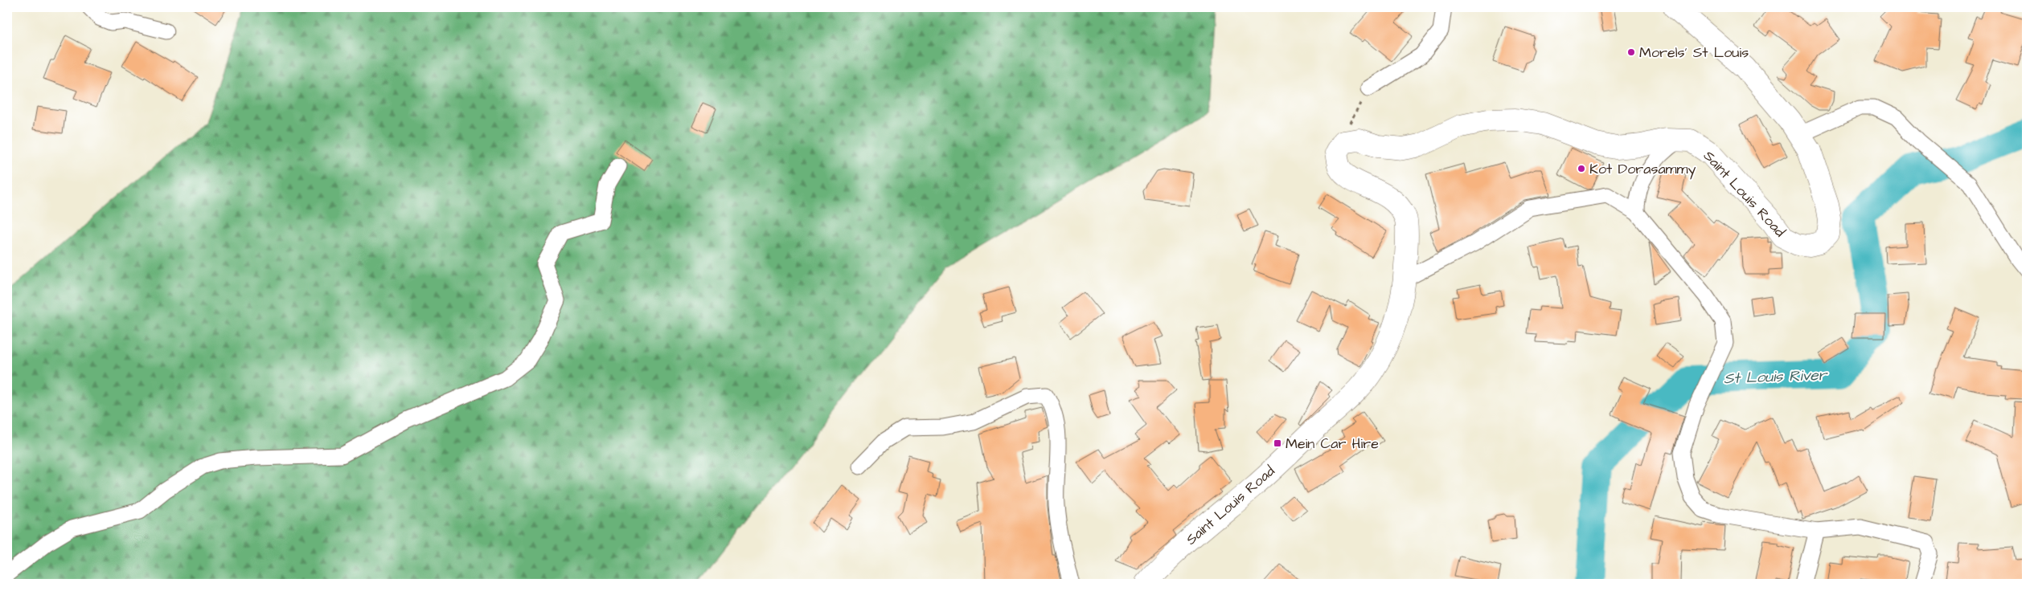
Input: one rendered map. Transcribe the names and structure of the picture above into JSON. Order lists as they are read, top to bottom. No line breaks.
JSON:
{"streets":{"main road":["Saint Louis Road"]},"water":["St Louis River"],"places":{"other":["Morels' St Louis","Kot Dorasammy"],"transit":["Mein Car Hire"]}}
